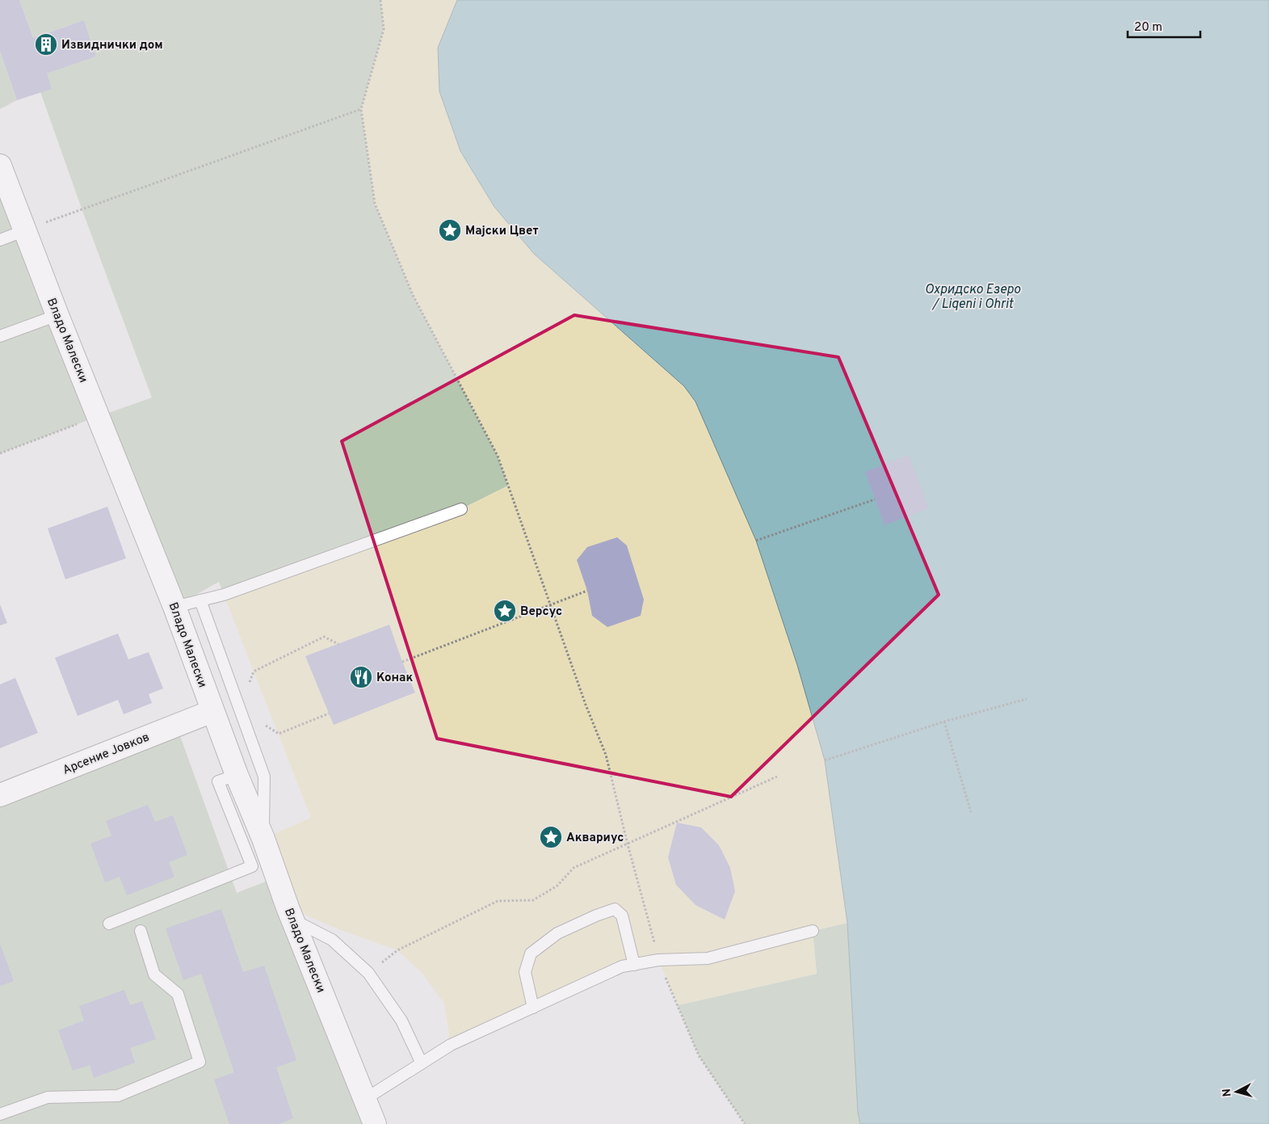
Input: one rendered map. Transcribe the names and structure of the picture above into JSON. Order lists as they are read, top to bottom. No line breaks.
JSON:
{"streets":{"main road":["Владо Малески","Арсение Јовков"]},"crossings":[["Владо Малески","Арсение Јовков"]],"water":["Охридско Езеро / Liqeni i Ohrit"],"places":{"building":["Извиднички дом"],"place":["Мајски Цвет","Версус","Аквариус"],"restaurant":["Конак"]},"scale_bar":"20 m","north":"left"}
